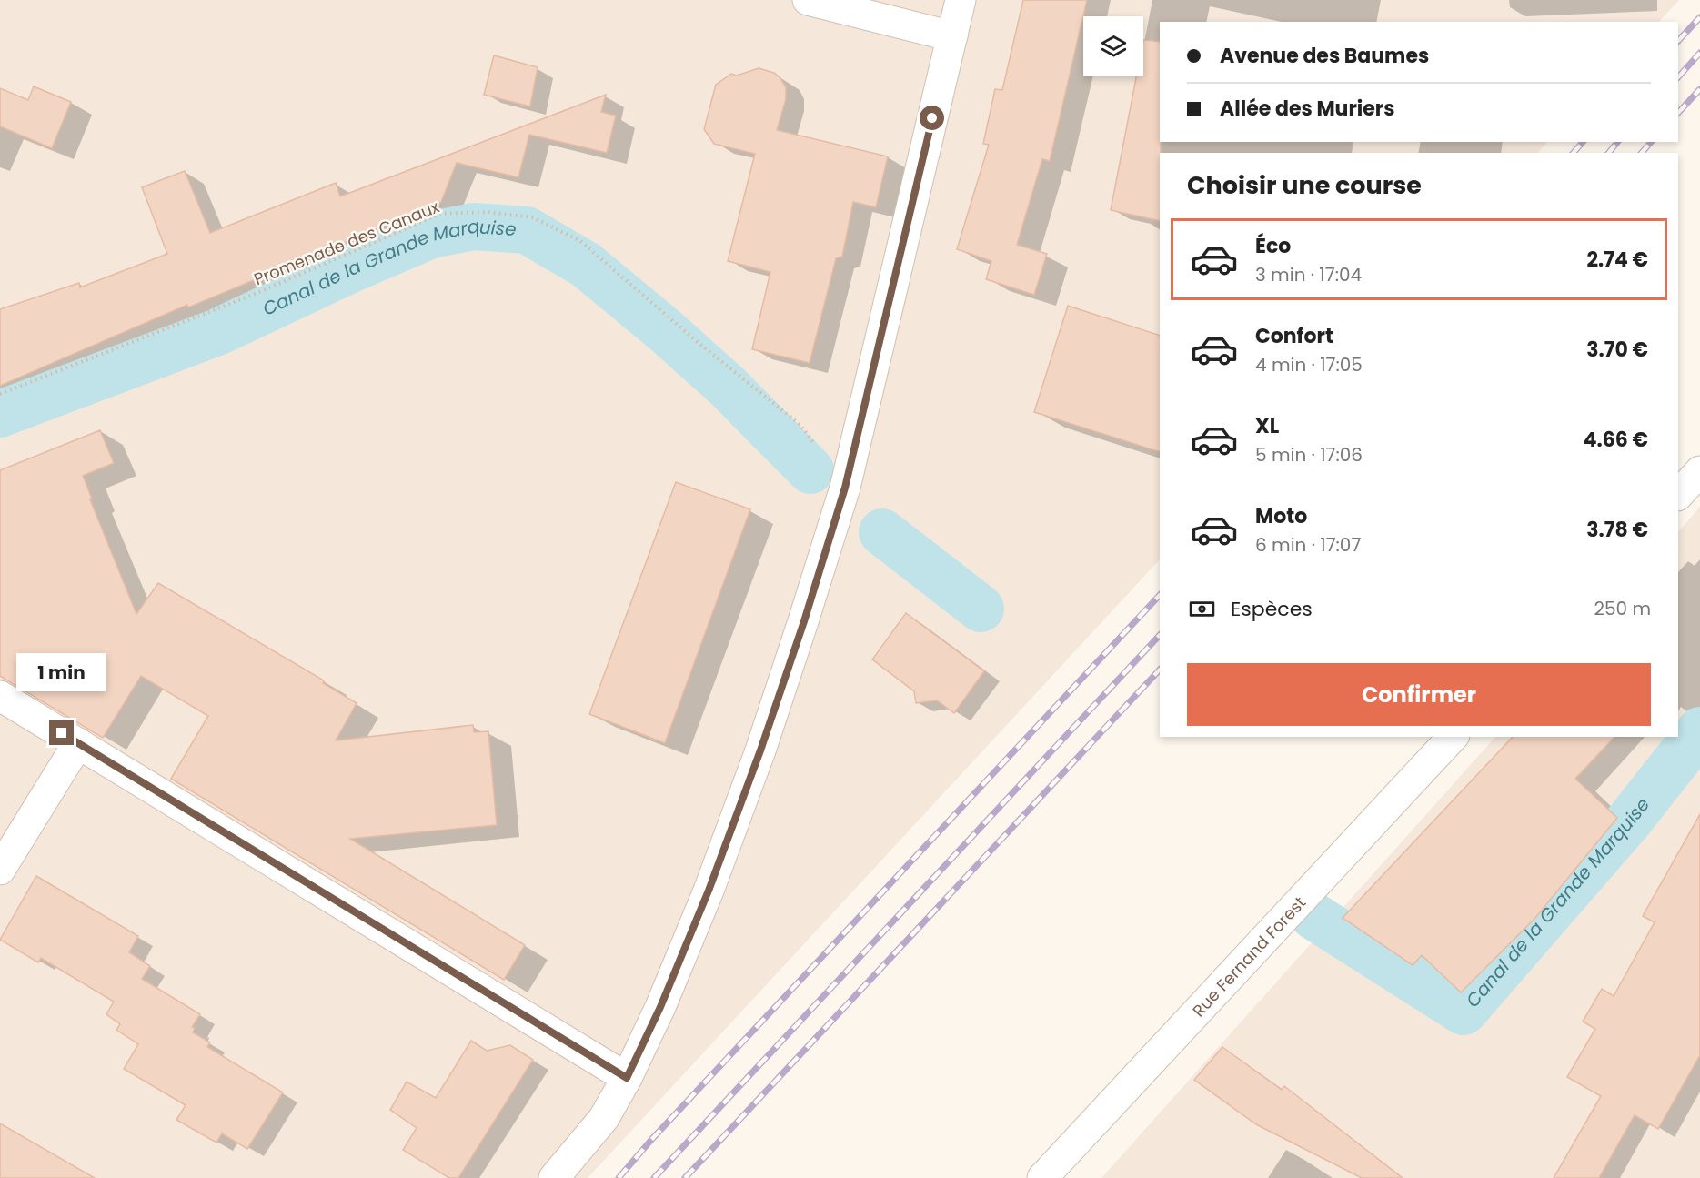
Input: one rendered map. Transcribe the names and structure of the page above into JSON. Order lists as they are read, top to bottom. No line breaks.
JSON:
{"streets":{"street":["Rue Fernand Forest"],"path":["Promenade des Canaux"]},"water":["Canal de la Grande Marquise"],"page":{"banner":["Avenue des Baumes","Allée des Muriers"],"heading":"Choisir une course","list":[{"name":"Éco","note":"3 min · 17:04","value":"2.74 €"},{"name":"Confort","note":"4 min · 17:05","value":"3.70 €"},{"name":"XL","note":"5 min · 17:06","value":"4.66 €"},{"name":"Moto","note":"6 min · 17:07","value":"3.78 €"}],"pay":["Espèces","250 m"],"buttons":"Confirmer","bubble":"1 min"}}
